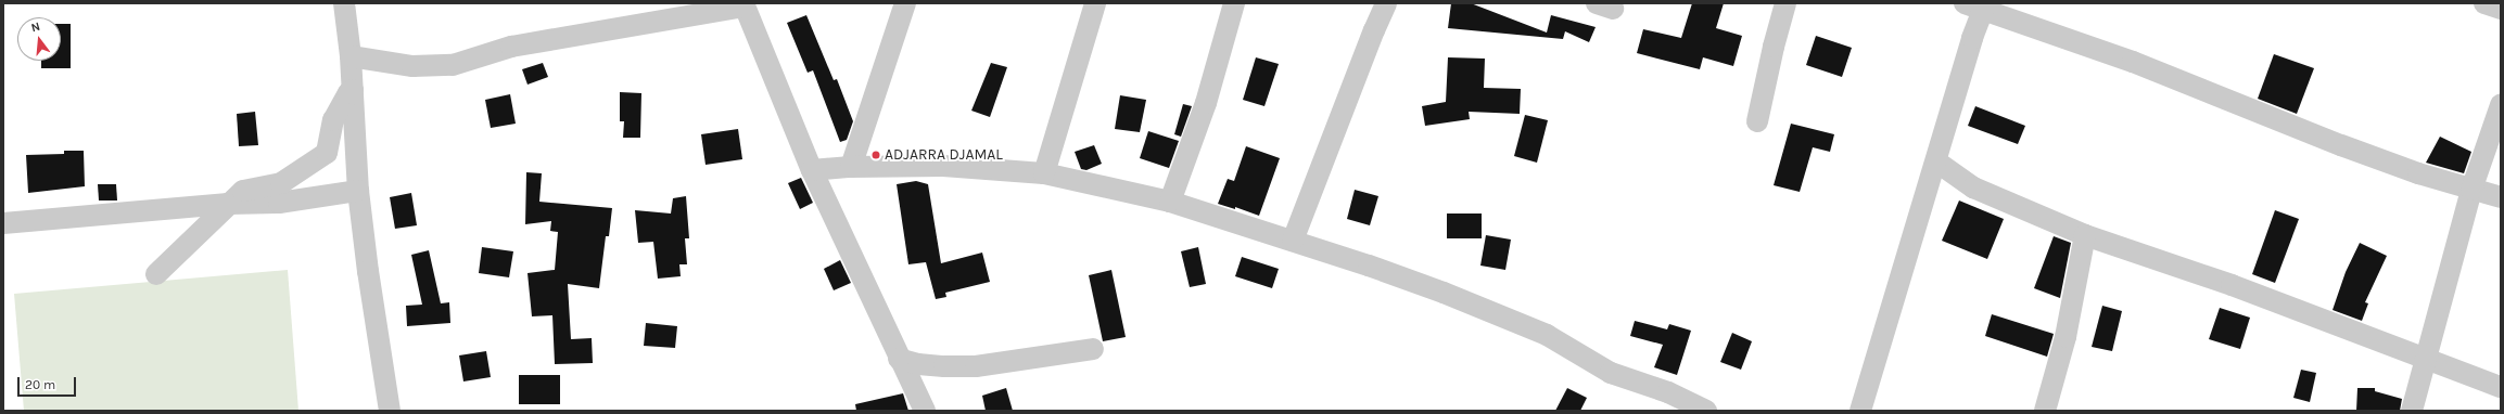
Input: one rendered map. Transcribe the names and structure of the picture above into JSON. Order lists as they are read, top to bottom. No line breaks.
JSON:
{"places":["ADJARRA DJAMAL"],"scale_bar":"20 m","north":"top"}
